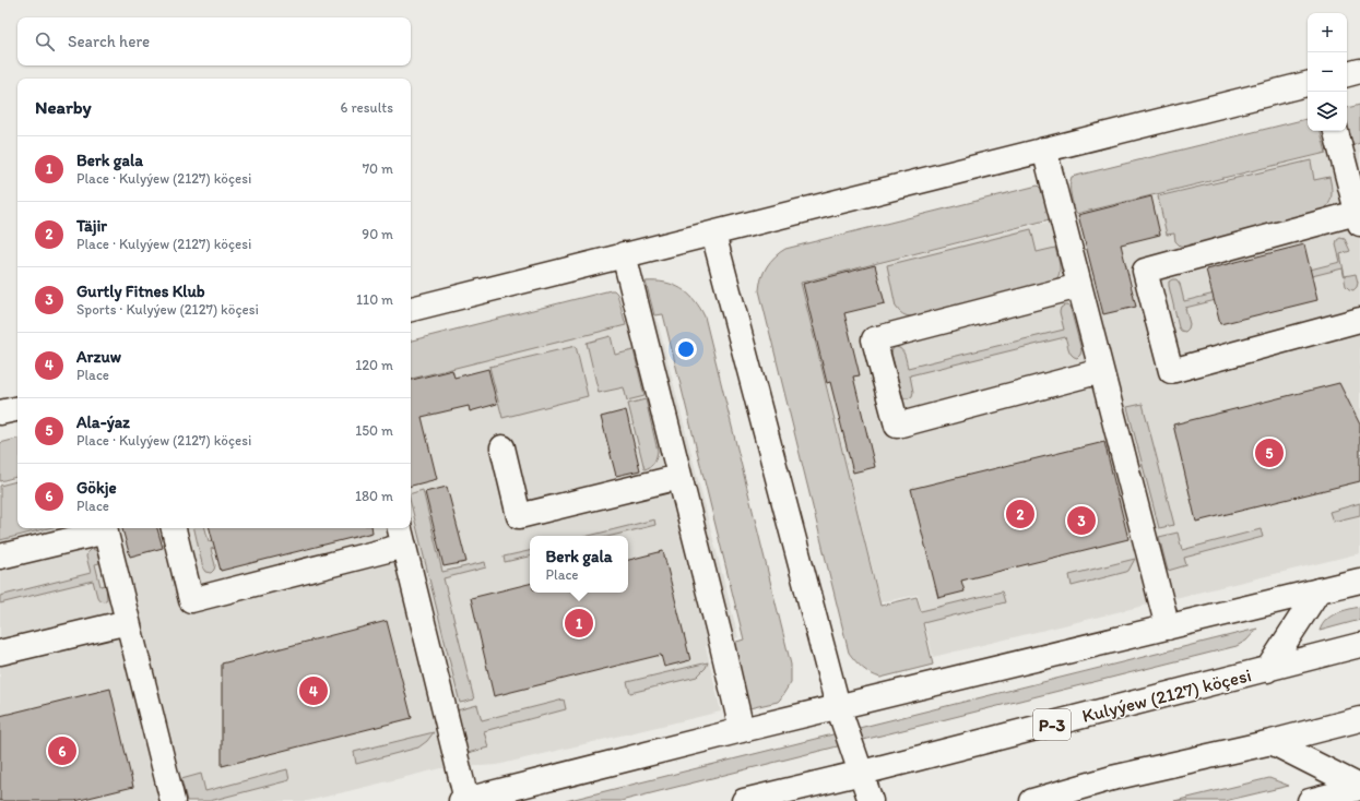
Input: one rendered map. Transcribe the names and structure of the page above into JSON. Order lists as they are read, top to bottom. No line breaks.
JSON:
{"streets":{"main road":["Kulyýew (2127) köçesi","P-3"]},"page":{"map_buttons":["+","−"],"search":"Search here","heading":["Nearby","6 results"],"list":[{"mark":"1","name":"Berk gala","note":"Place · Kulyýew (2127) köçesi","value":"70 m"},{"mark":"2","name":"Täjir","note":"Place · Kulyýew (2127) köçesi","value":"90 m"},{"mark":"3","name":"Gurtly Fitnes Klub","note":"Sports · Kulyýew (2127) köçesi","value":"110 m"},{"mark":"4","name":"Arzuw","note":"Place","value":"120 m"},{"mark":"5","name":"Ala-ýaz","note":"Place · Kulyýew (2127) köçesi","value":"150 m"},{"mark":"6","name":"Gökje","note":"Place","value":"180 m"}],"pins":["5","2","3","1","4","6"],"popup":["Berk gala","Place"]}}
